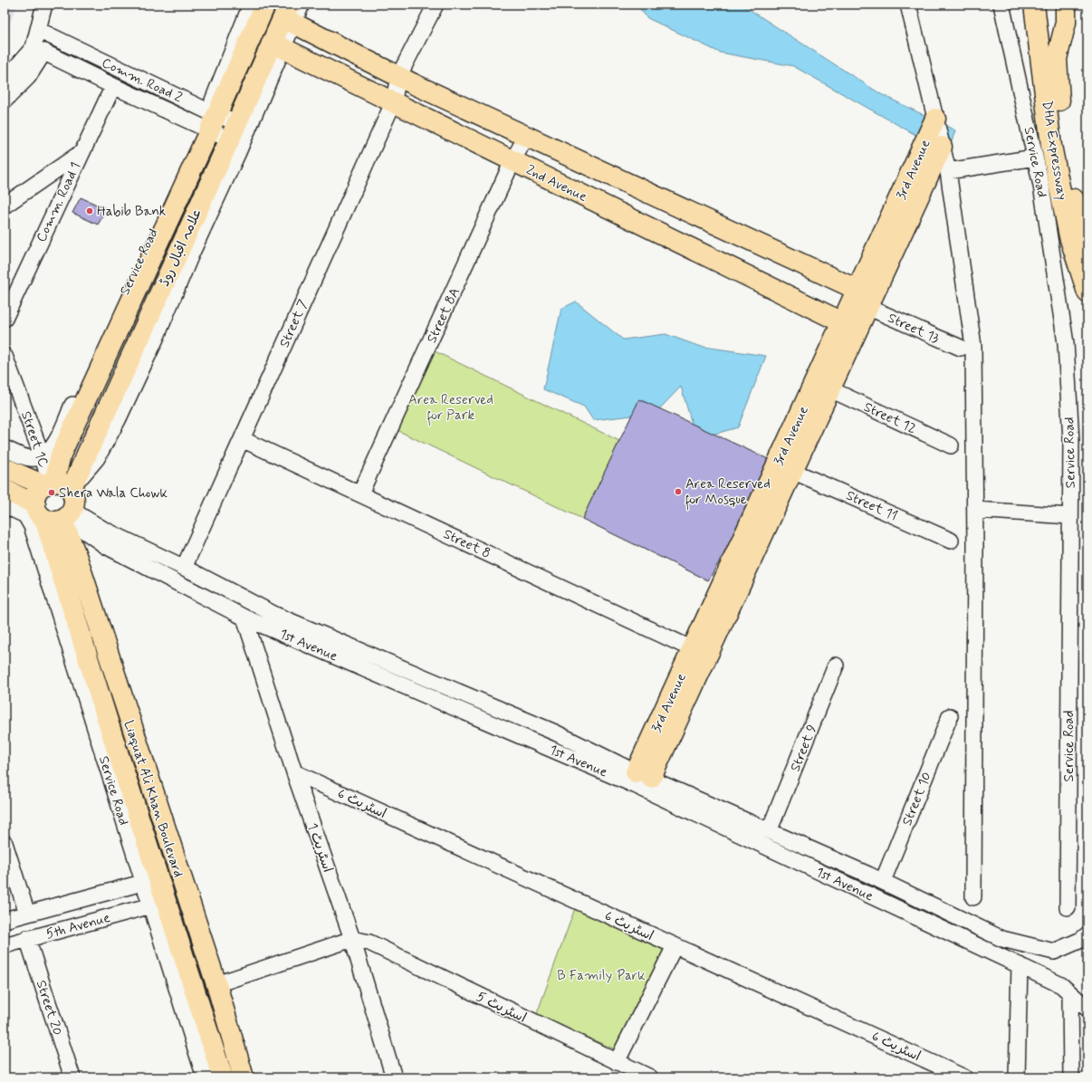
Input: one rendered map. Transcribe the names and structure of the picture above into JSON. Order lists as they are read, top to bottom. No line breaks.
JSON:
{"streets":{"main road":["DHA Expressway","3rd Avenue","2nd Avenue","علامہ اقبال روڈ","Liaquat Ali Khan Boulevard"],"street":["Comm. Road 2","Service Road","Comm. Road 1","Street 8A","Street 7","Street 13","Street 12","Street 1C","Street 11","Street 8","1st Avenue","Street 9","Street 10","اسٹریٹ 6","اسٹریٹ 1","5th Avenue","اسٹریٹ 5","Street 20"]},"crossings":[["Comm. Road 2","Service Road"],["Comm. Road 2","Comm. Road 1"],["Comm. Road 2","علامہ اقبال روڈ"],["Service Road","Street 1C"],["Service Road","1st Avenue"],["Service Road","Liaquat Ali Khan Boulevard"],["Service Road","5th Avenue"],["3rd Avenue","2nd Avenue"],["3rd Avenue","Street 13"],["3rd Avenue","Street 12"],["3rd Avenue","Street 11"],["3rd Avenue","Street 8"],["2nd Avenue","علامہ اقبال روڈ"],["2nd Avenue","Street 8A"],["2nd Avenue","Street 7"],["علامہ اقبال روڈ","Street 1C"],["Street 8A","Street 8"],["Street 7","Street 8"],["1st Avenue","Liaquat Ali Khan Boulevard"],["1st Avenue","اسٹریٹ 1"],["اسٹریٹ 6","اسٹریٹ 1"],["اسٹریٹ 1","اسٹریٹ 5"],["5th Avenue","Street 20"]],"parks":["Area Reserved for Park","B Family Park"],"places":["Habib Bank","Area Reserved for Mosque","Shera Wala Chowk"]}
